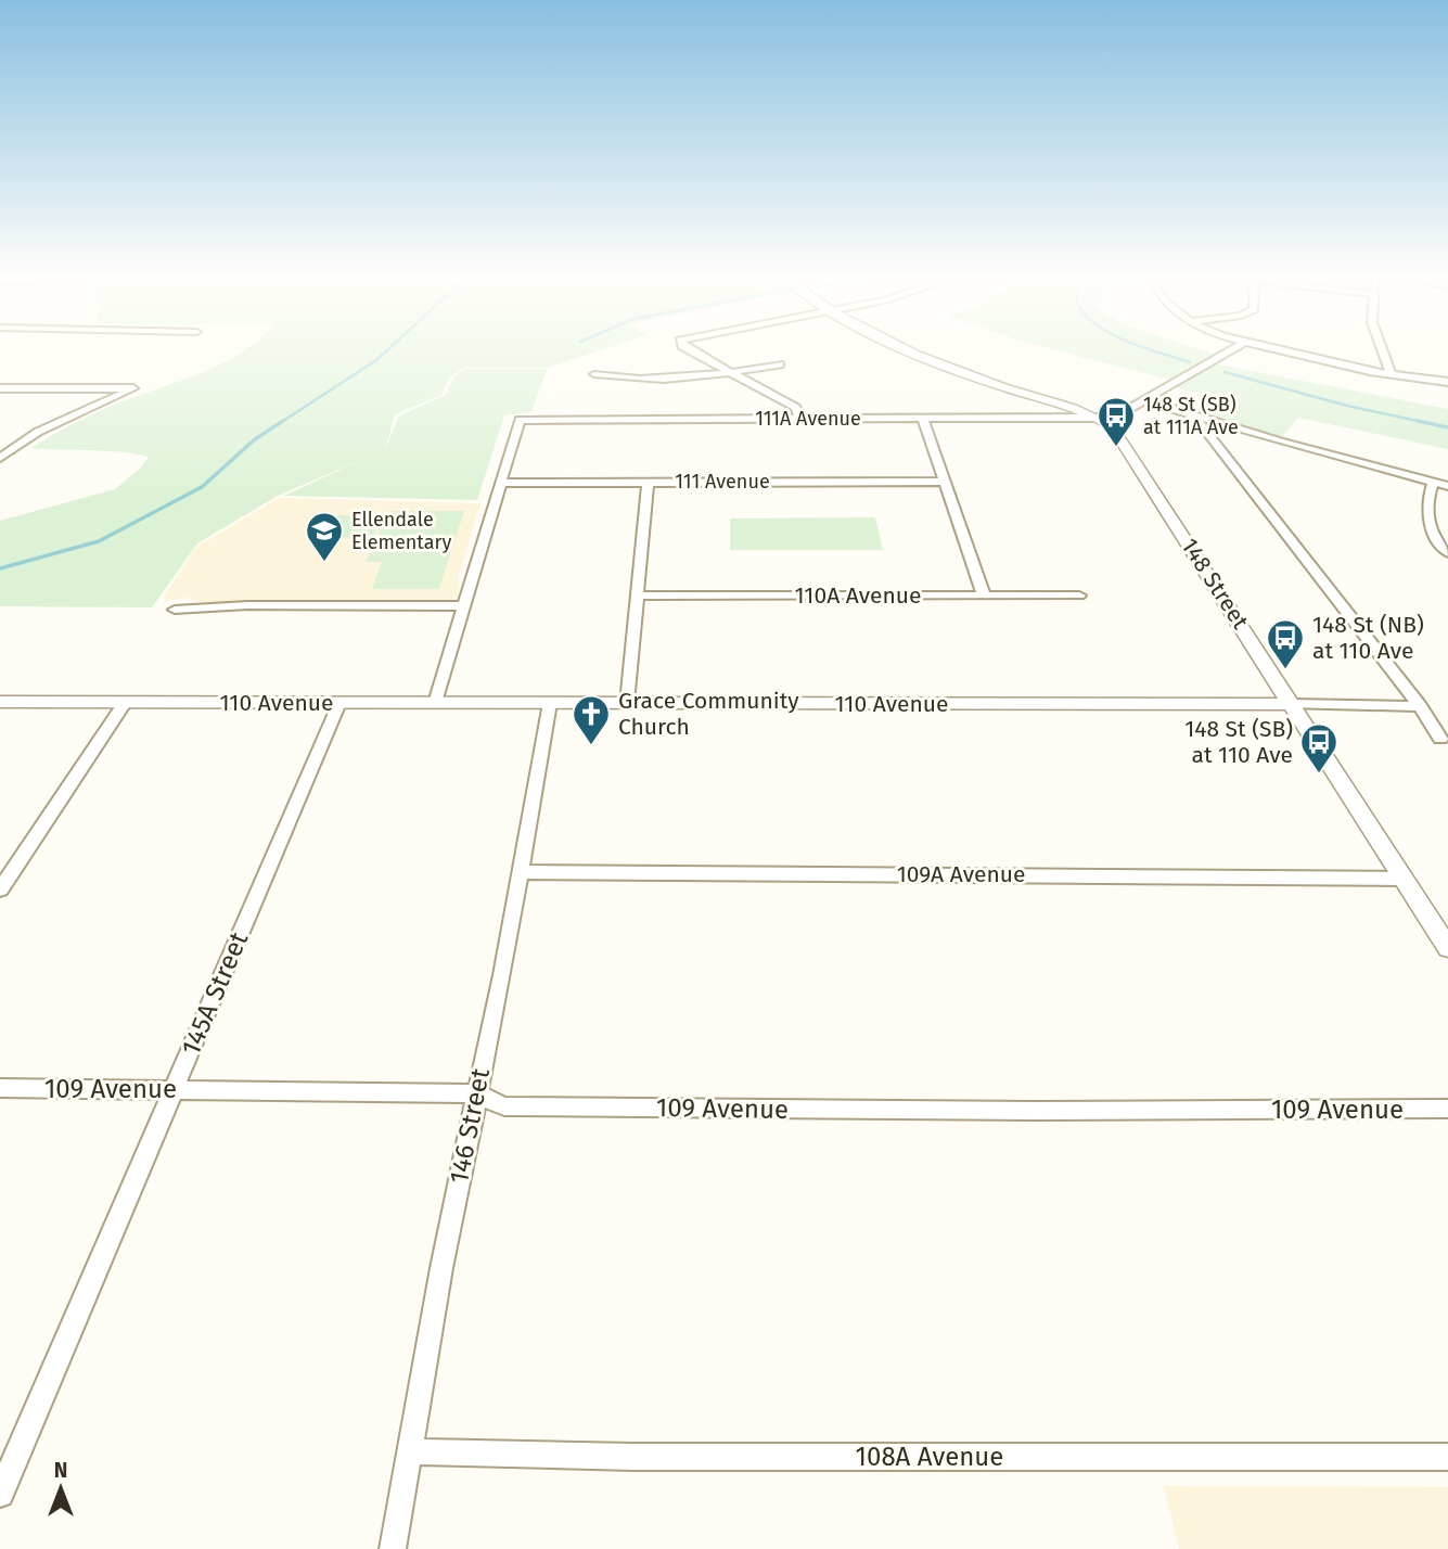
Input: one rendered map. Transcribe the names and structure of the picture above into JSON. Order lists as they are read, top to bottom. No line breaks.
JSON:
{"streets":{"street":["111A Avenue","111 Avenue","148 Street","110A Avenue","110 Avenue","109A Avenue","145A Street","109 Avenue","146 Street","108A Avenue"]},"crossings":[["111A Avenue","111 Avenue"],["111A Avenue","148 Street"],["148 Street","110 Avenue"],["148 Street","109A Avenue"],["110 Avenue","145A Street"],["110 Avenue","146 Street"],["109A Avenue","146 Street"],["145A Street","109 Avenue"],["109 Avenue","146 Street"],["146 Street","108A Avenue"]],"places":{"bus stop":["148 St (SB) at 111A Ave","148 St (NB) at 110 Ave","148 St (SB) at 110 Ave"],"school or university":["Ellendale Elementary"],"church":["Grace Community Church"]},"north":"top"}
